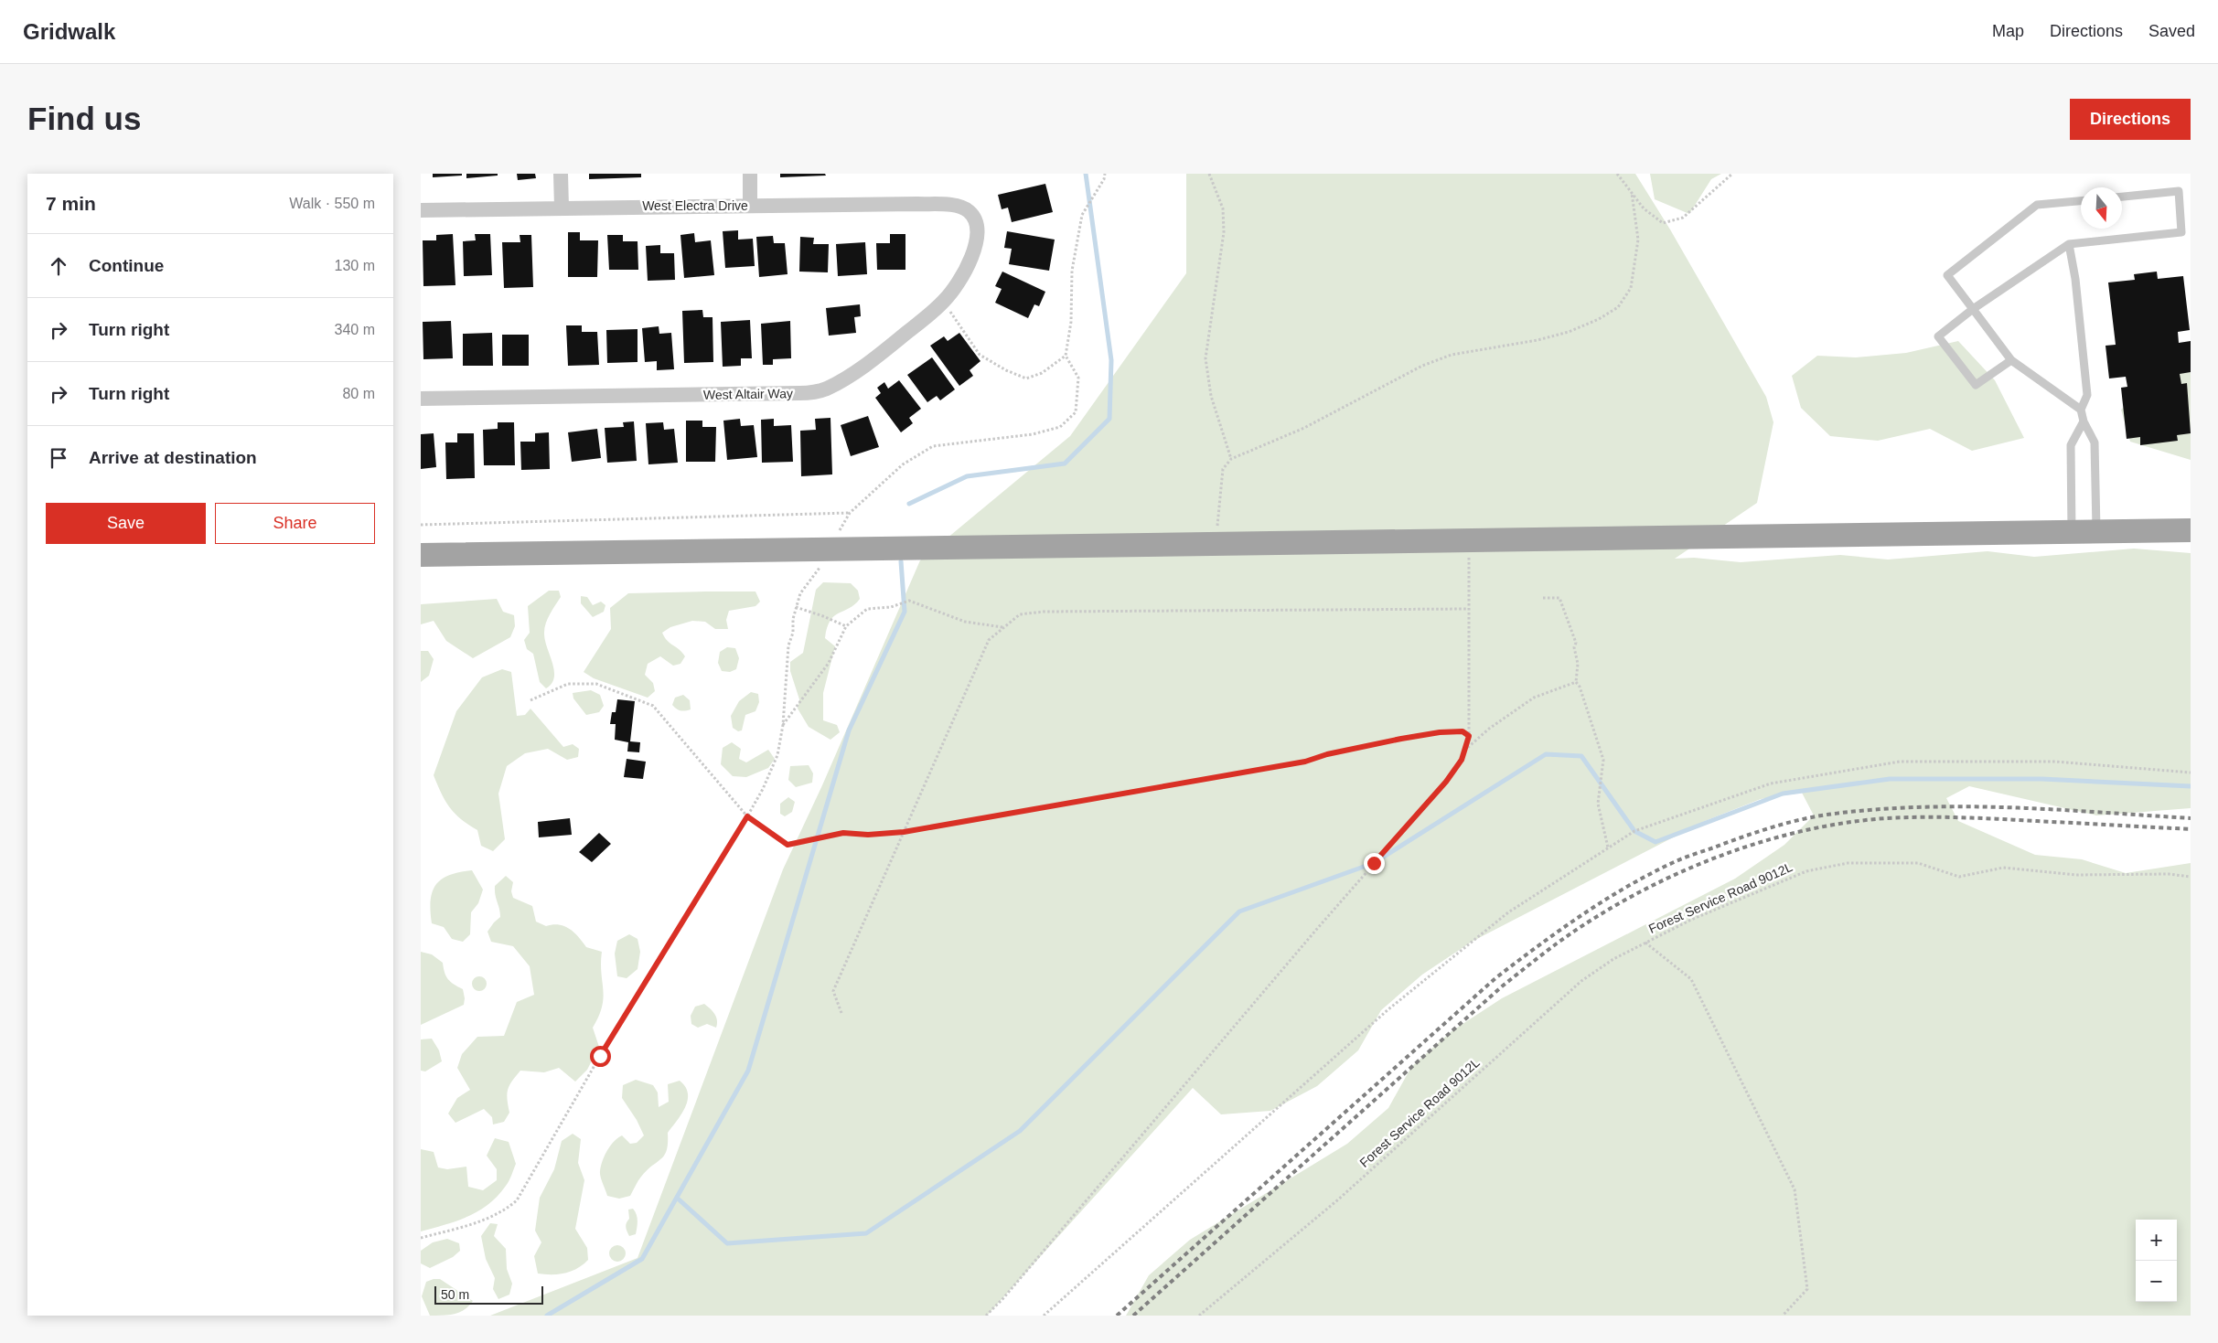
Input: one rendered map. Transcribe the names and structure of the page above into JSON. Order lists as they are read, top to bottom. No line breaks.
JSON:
{"streets":{"street":["West Electra Drive","West Altair Way"],"path":["Forest Service Road 9012L"]},"crossings":[["West Electra Drive","West Altair Way"]],"scale_bar":"50 m","north":"bottom","page":{"header":"Gridwalk","nav":["Map","Directions","Saved"],"buttons":["Directions",["Save","Share"]],"title":"Find us","heading":["7 min","Walk · 550 m"],"list":[["Continue","130 m"],["Turn right","340 m"],["Turn right","80 m"],"Arrive at destination"],"map_buttons":["+","−"],"scale":"50 m"}}
